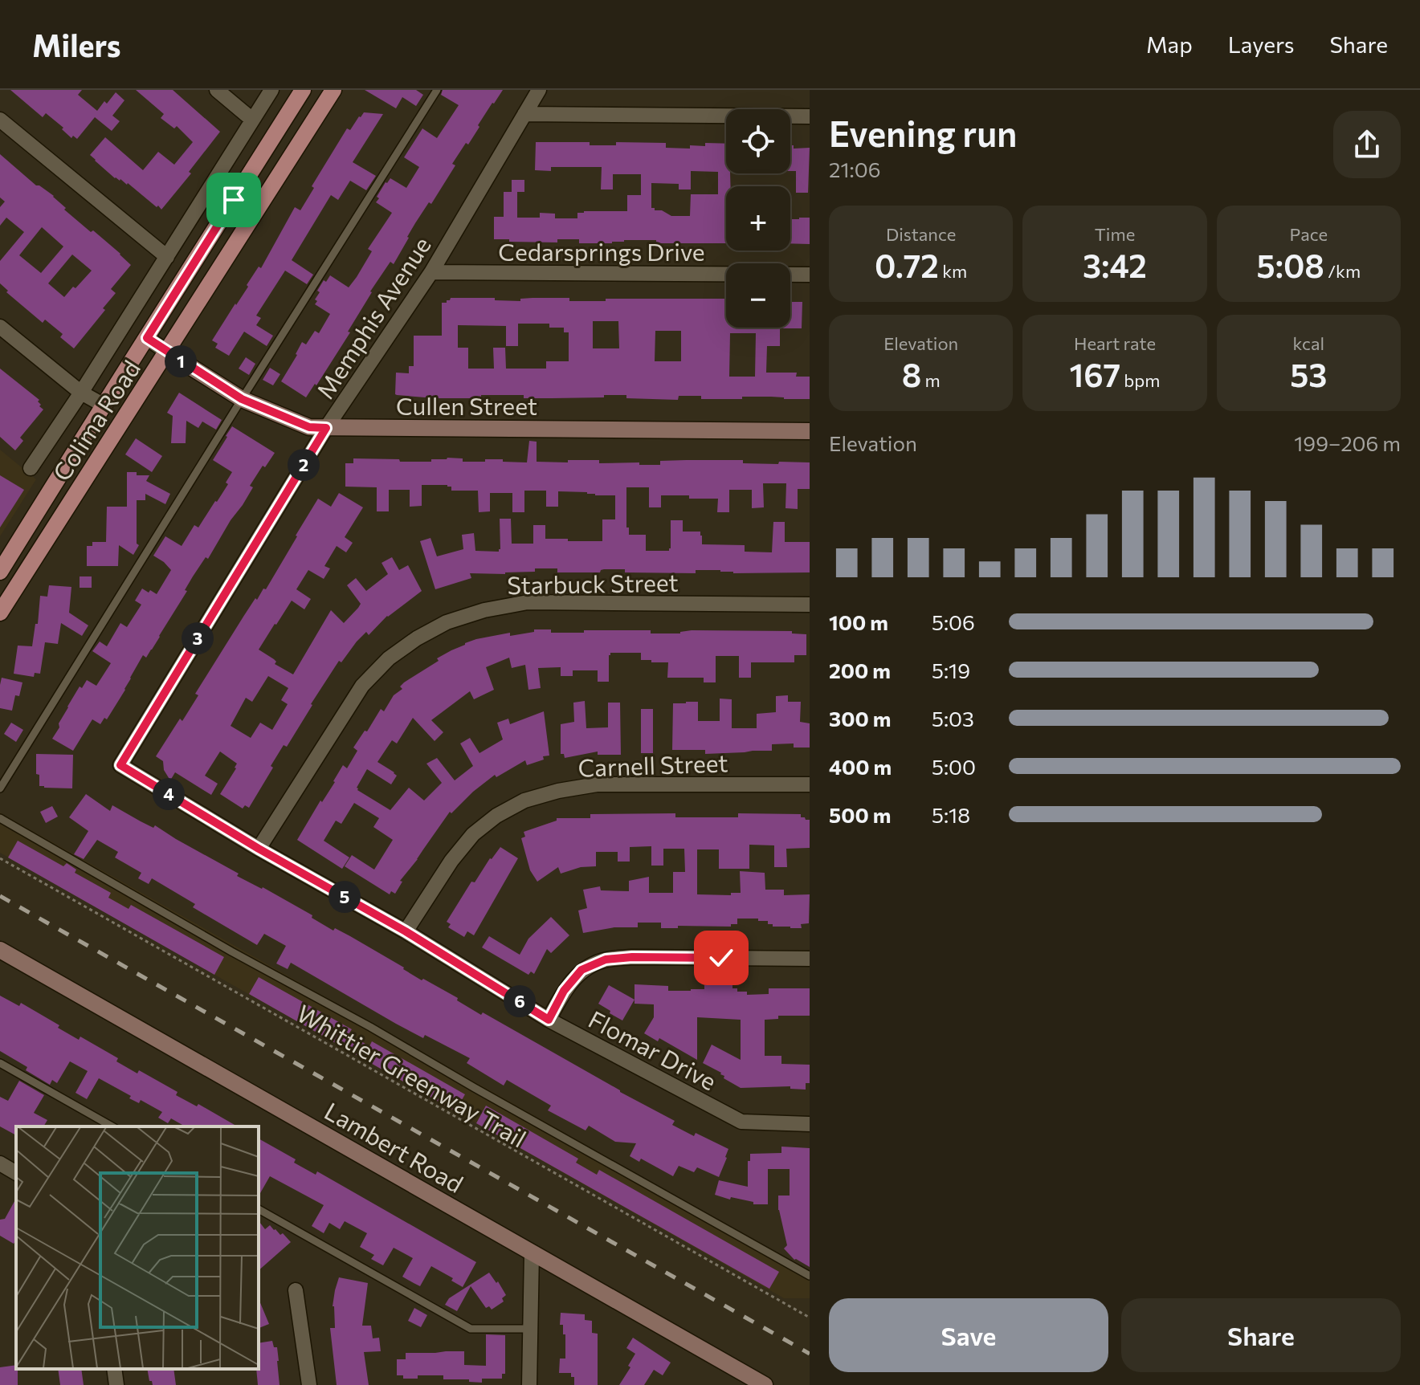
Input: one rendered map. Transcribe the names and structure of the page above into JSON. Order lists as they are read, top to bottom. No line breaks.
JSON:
{"streets":{"main road":["Cullen Street","Colima Road","Lambert Road"],"street":["Cedarsprings Drive","Memphis Avenue","Starbuck Street","Carnell Street","Flomar Drive"],"path":["Whittier Greenway Trail"]},"crossings":[["Cedarsprings Drive","Memphis Avenue"],["Memphis Avenue","Cullen Street"],["Memphis Avenue","Flomar Drive"],["Cullen Street","Colima Road"],["Starbuck Street","Flomar Drive"],["Carnell Street","Flomar Drive"]],"page":{"header":"Milers","nav":["Map","Layers","Share"],"heading":["Evening run","21:06"],"map_buttons":["+","−"],"stats":[["Distance","0.72 km"],["Time","3:42"],["Pace","5:08 /km"],["Elevation","8 m"],["Heart rate","167 bpm"],["kcal","53"]],"pins":["1","2","3","4","5","6"],"chart":["Elevation","199–206 m"],"list":[{"name":"100 m","note":"5:06"},{"name":"200 m","note":"5:19"},{"name":"300 m","note":"5:03"},{"name":"400 m","note":"5:00"},{"name":"500 m","note":"5:18"}],"buttons":["Save","Share"]}}
